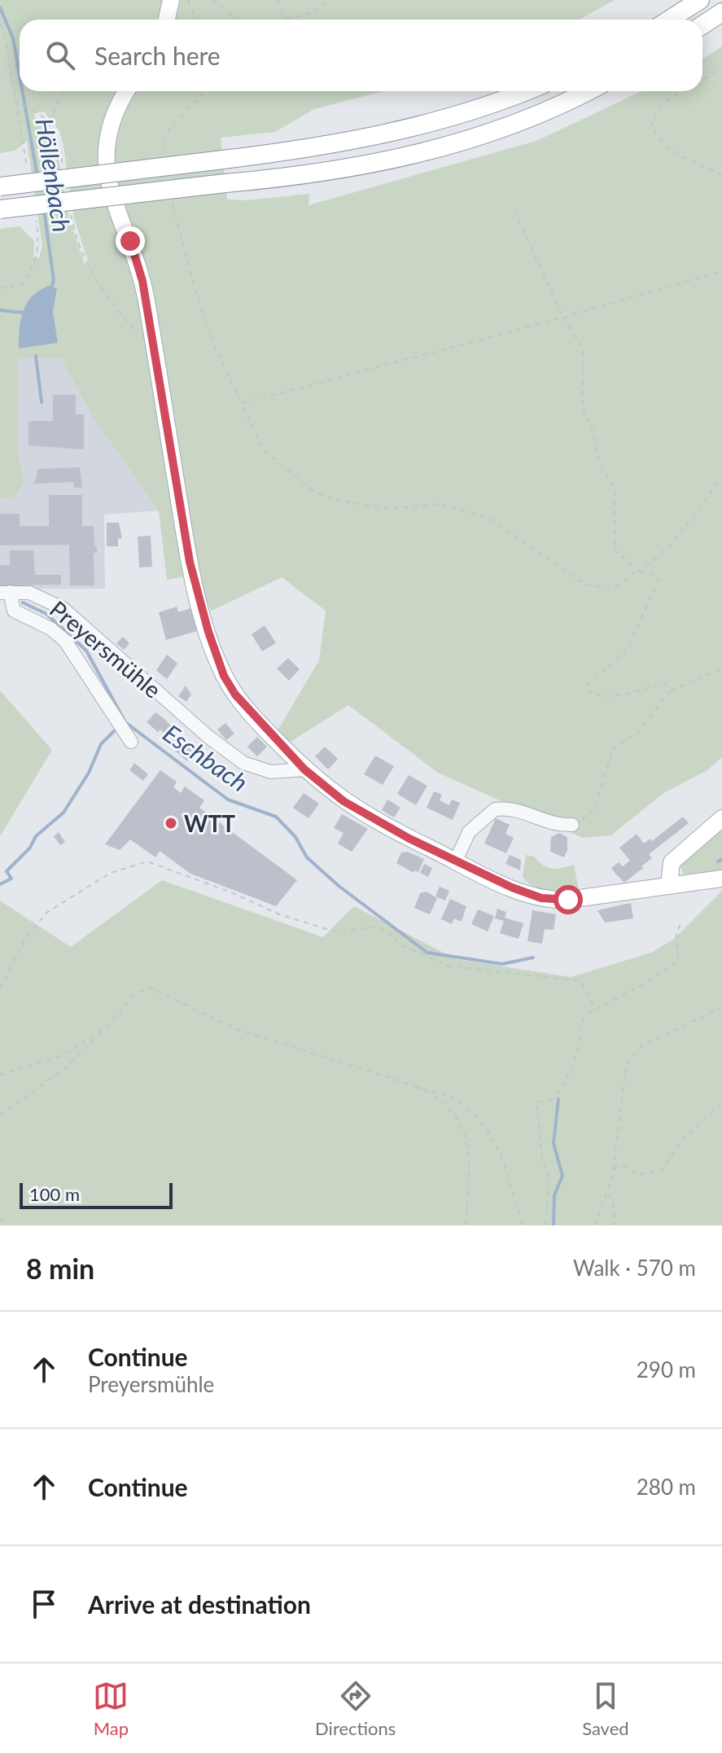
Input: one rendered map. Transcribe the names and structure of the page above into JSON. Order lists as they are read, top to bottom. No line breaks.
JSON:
{"streets":{"street":["Preyersmühle"]},"water":["Höllenbach","Eschbach"],"places":["WTT"],"scale_bar":"100 m","page":{"search":"Search here","scale":"100 m","heading":["8 min","Walk · 570 m"],"list":[["Continue","Preyersmühle","290 m"],["Continue","280 m"],"Arrive at destination"],"nav":["Map","Directions","Saved"]}}
